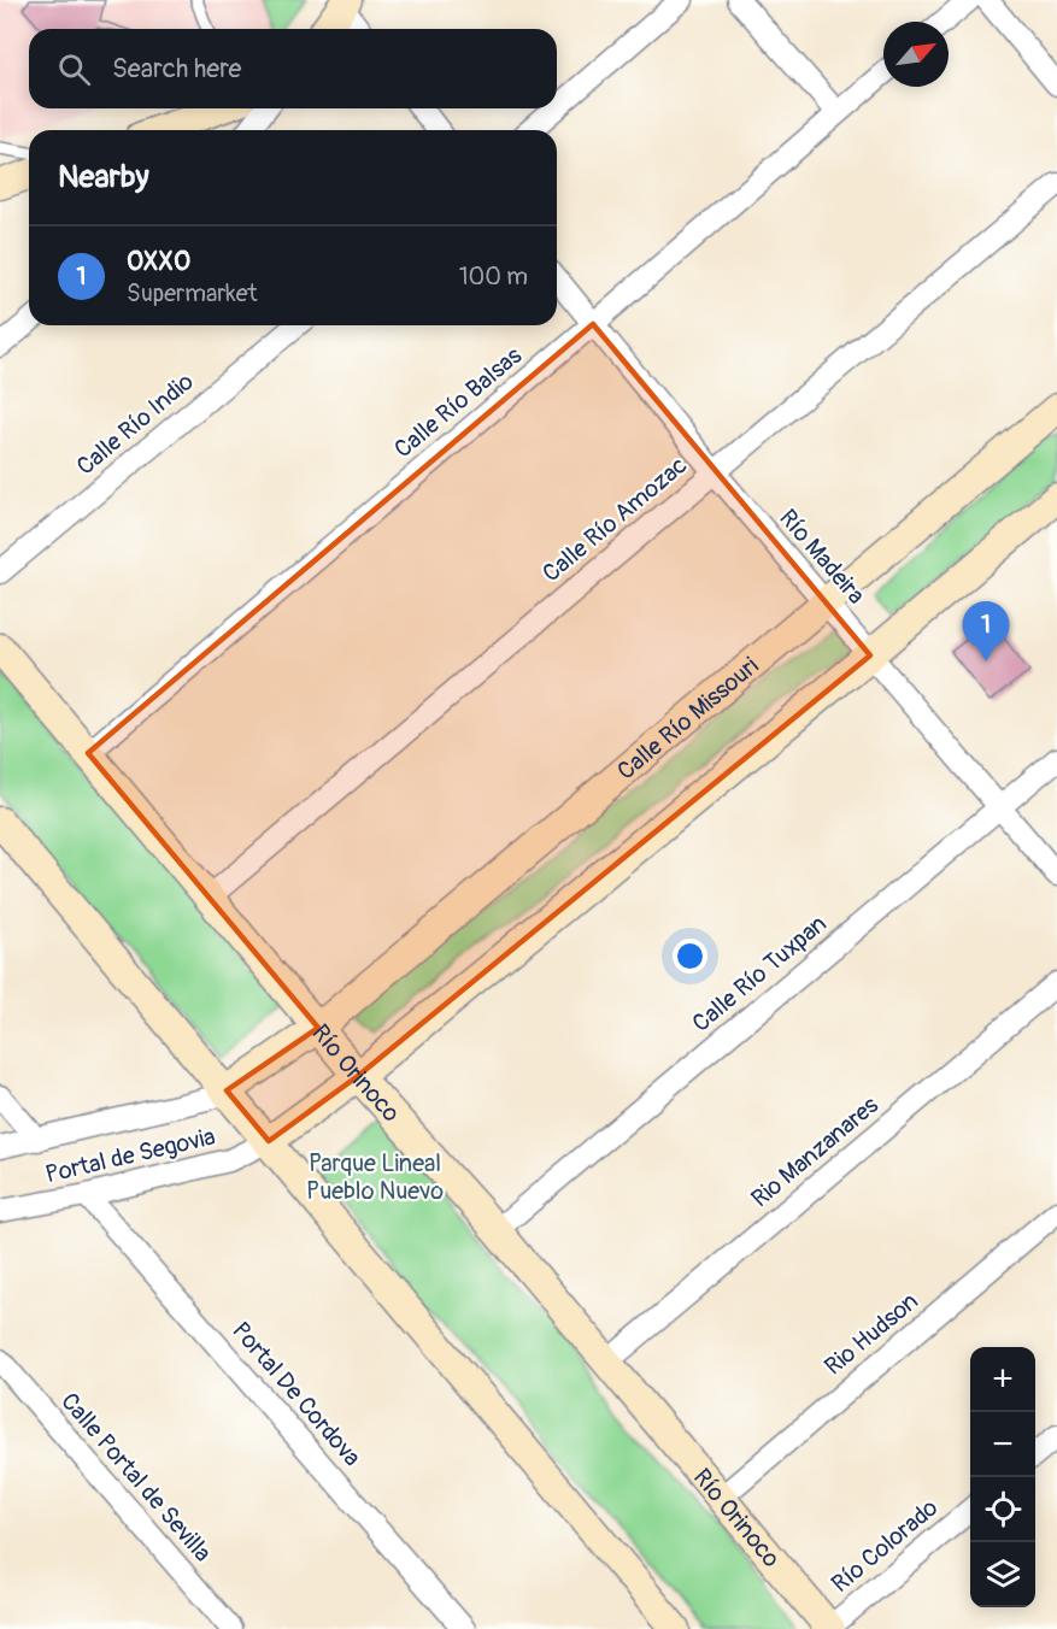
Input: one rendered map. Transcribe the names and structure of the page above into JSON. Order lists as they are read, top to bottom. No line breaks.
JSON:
{"streets":{"street":["Calle Río Balsas","Calle Río Indio","Calle Río Amozac","Río Madeira","Calle Río Missouri","Calle Río Tuxpan","Río Orinoco","Rio Manzanares","Portal de Segovia","Rio Hudson","Portal De Cordova","Calle Portal de Sevilla","Río Colorado"]},"crossings":[["Calle Río Balsas","Río Madeira"],["Calle Río Balsas","Río Orinoco"],["Calle Río Amozac","Río Madeira"],["Calle Río Amozac","Río Orinoco"],["Río Madeira","Calle Río Missouri"],["Río Madeira","Calle Río Tuxpan"],["Calle Río Missouri","Río Orinoco"],["Calle Río Missouri","Portal de Segovia"],["Calle Río Tuxpan","Río Orinoco"],["Río Orinoco","Rio Manzanares"],["Río Orinoco","Rio Hudson"],["Río Orinoco","Río Colorado"],["Portal de Segovia","Portal De Cordova"]],"parks":["Parque Lineal Pueblo Nuevo"],"north":"top right","page":{"search":"Search here","heading":"Nearby","list":[{"mark":"1","name":"OXXO","note":"Supermarket","value":"100 m"}],"pins":"1","map_buttons":["+","−"]}}
